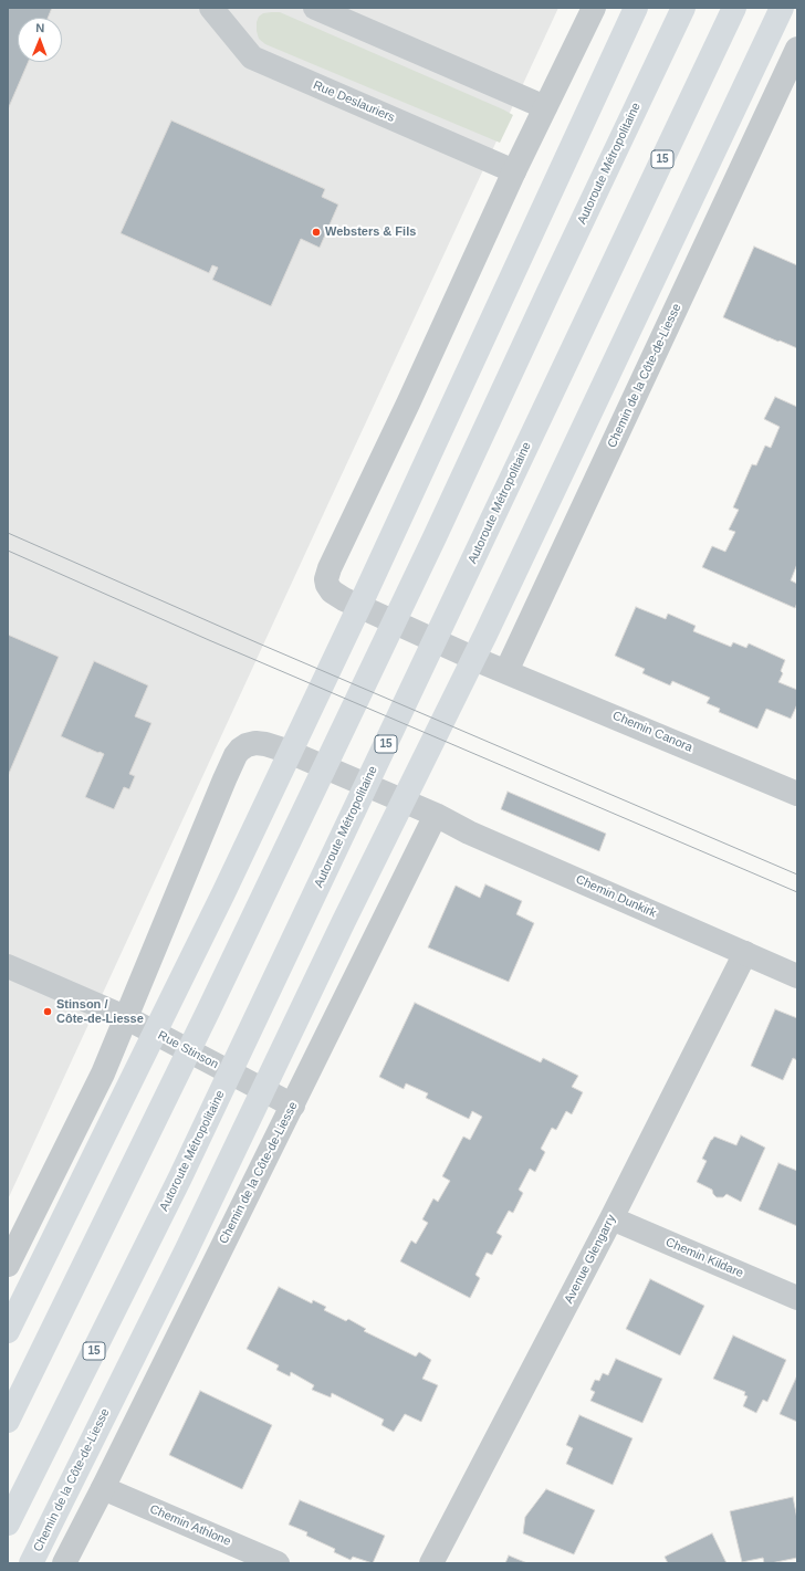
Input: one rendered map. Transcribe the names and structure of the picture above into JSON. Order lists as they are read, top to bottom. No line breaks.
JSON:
{"streets":{"main road":["15","Autoroute Métropolitaine","Chemin de la Côte-de-Liesse"],"street":["Rue Deslauriers","Chemin Canora","Chemin Dunkirk","Rue Stinson","Chemin Kildare","Avenue Glengarry","Chemin Athlone"]},"crossings":[["Chemin de la Côte-de-Liesse","Chemin Canora"],["Chemin de la Côte-de-Liesse","Chemin Dunkirk"],["Chemin de la Côte-de-Liesse","Rue Stinson"],["Chemin de la Côte-de-Liesse","Chemin Athlone"],["Chemin Dunkirk","Avenue Glengarry"],["Chemin Kildare","Avenue Glengarry"]],"places":["Websters & Fils","Stinson / Côte-de-Liesse"],"north":"top"}
